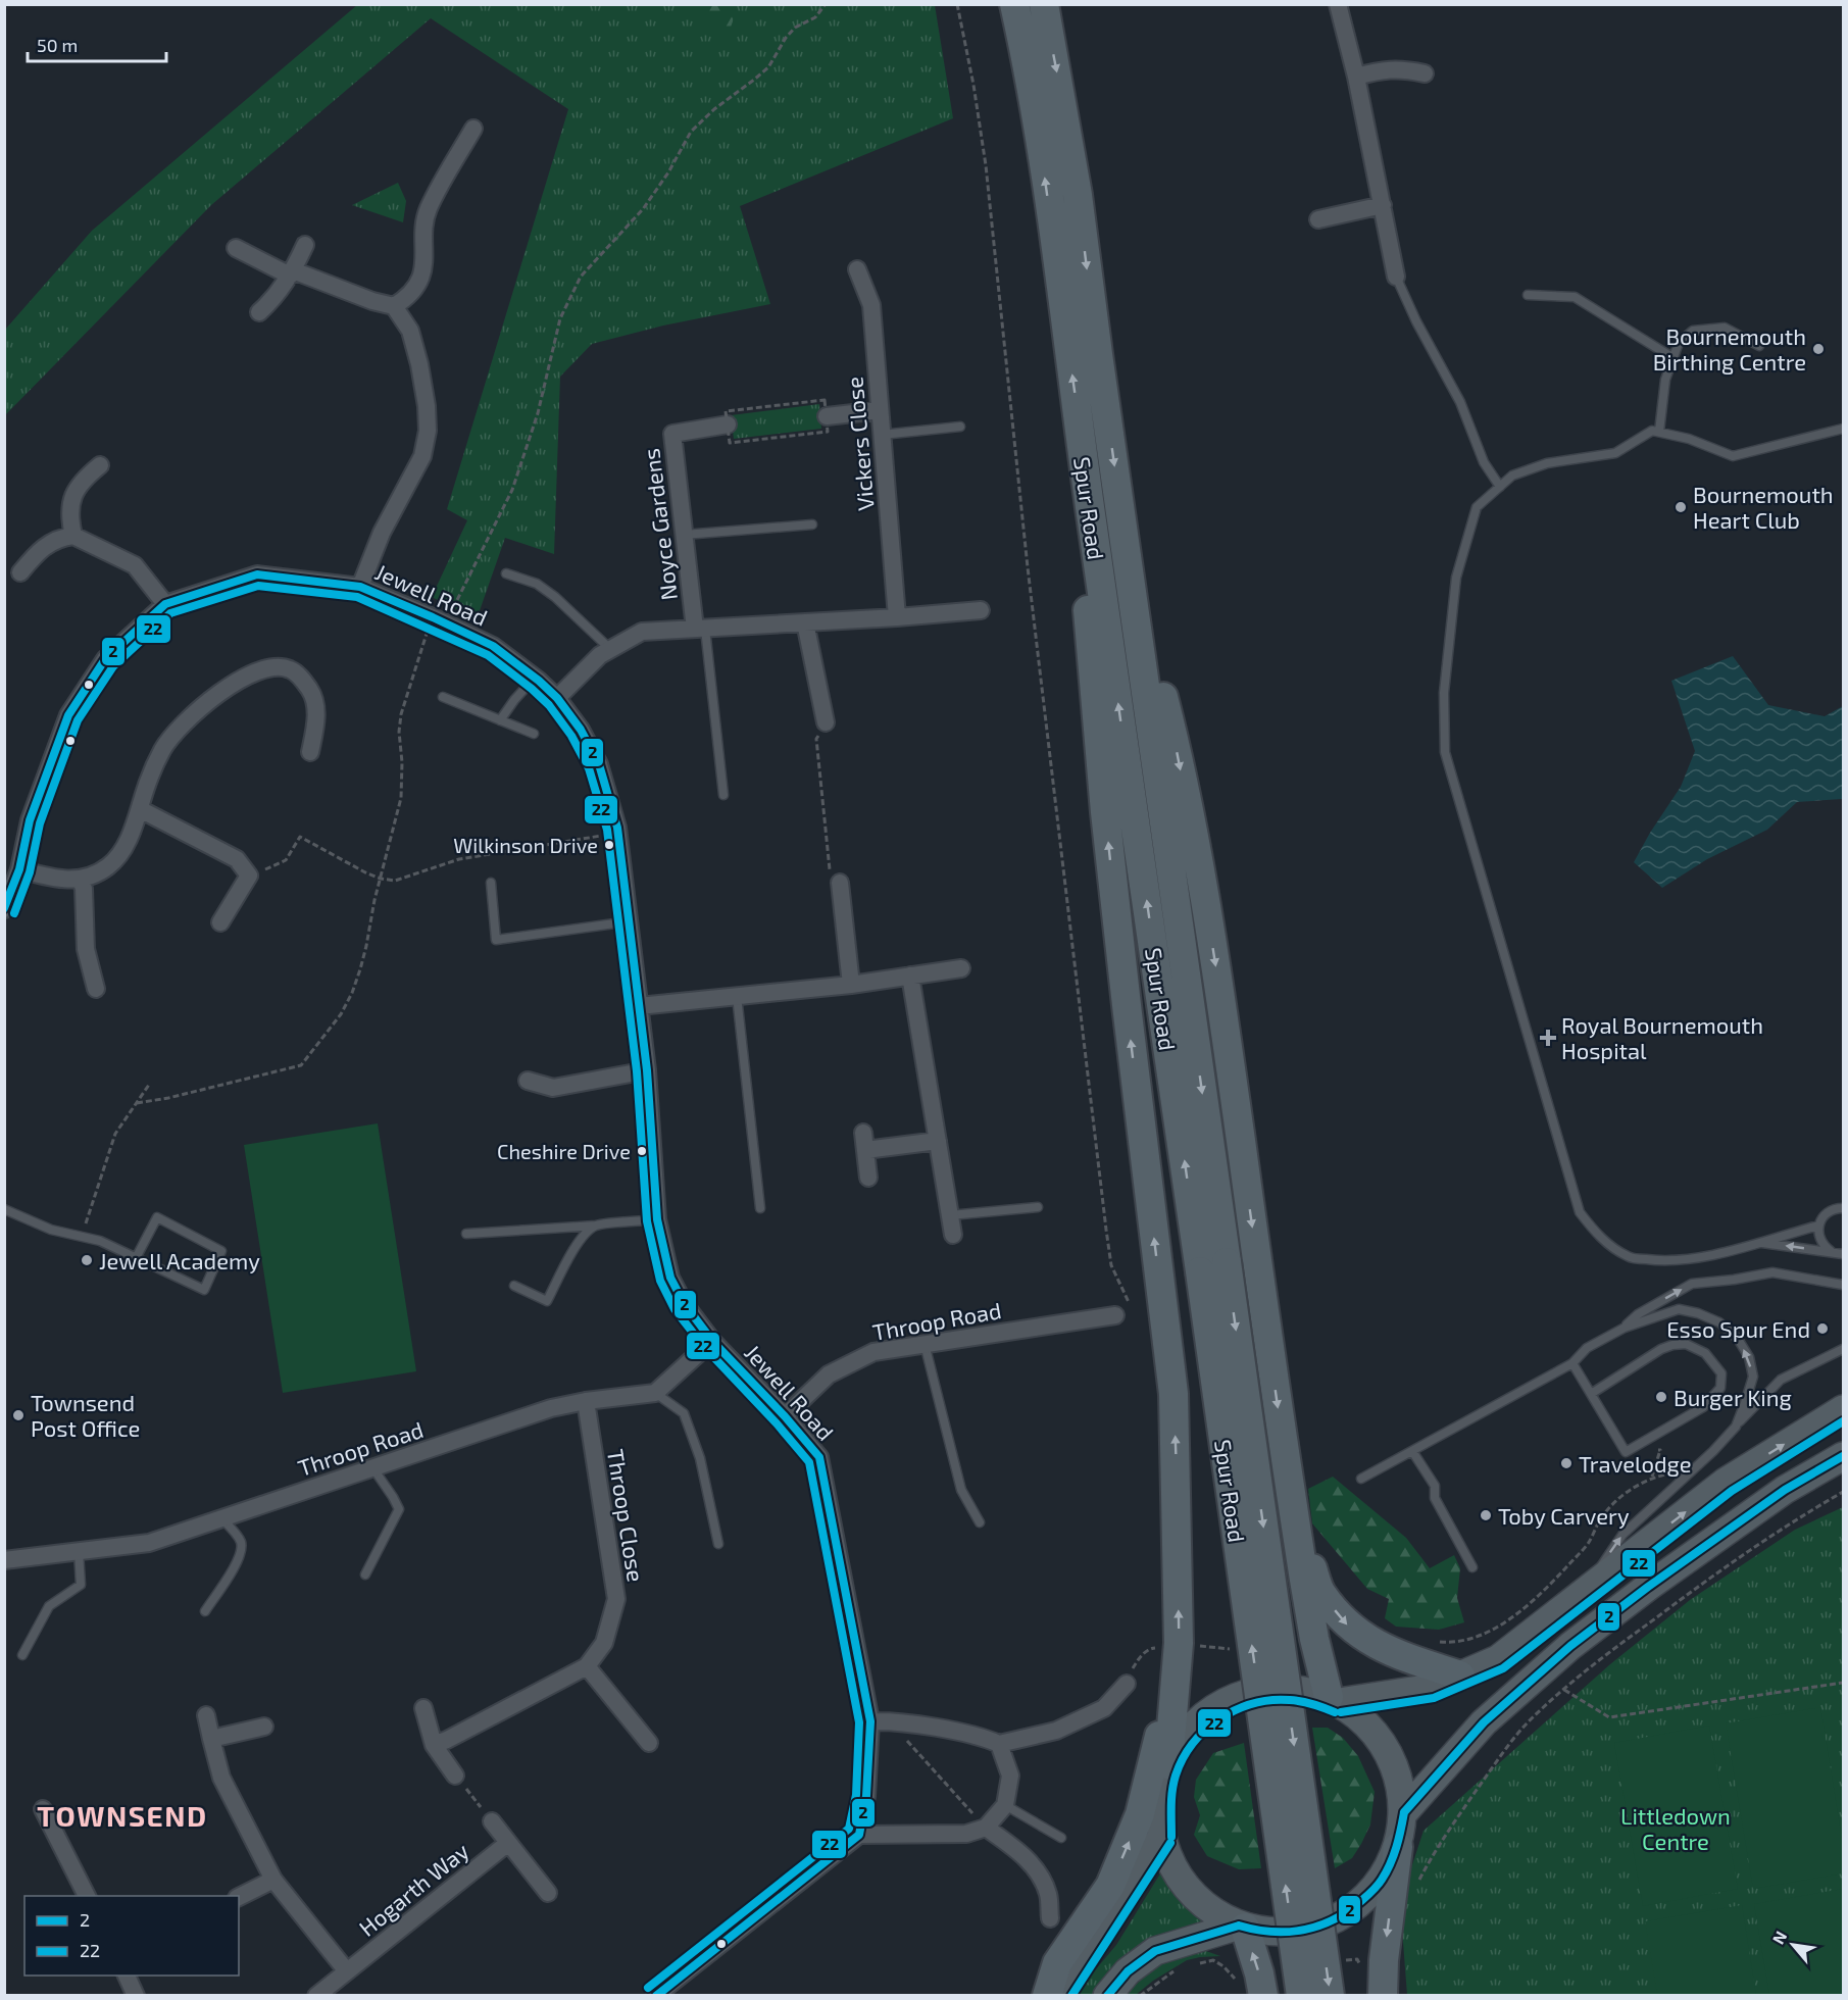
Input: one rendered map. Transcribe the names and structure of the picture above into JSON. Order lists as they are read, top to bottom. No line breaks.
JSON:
{"streets":{"highway":["Spur Road"],"street":["Vickers Close","Noyce Gardens","Jewell Road","Throop Road","Throop Close","Hogarth Way"]},"crossings":[["Jewell Road","Throop Road"],["Throop Road","Throop Close"]],"districts":["TOWNSEND"],"parks":["Littledown Centre"],"places":{"other":["Bournemouth Birthing Centre","Bournemouth Heart Club","Wilkinson Drive","Cheshire Drive","Jewell Academy","Esso Spur End","Burger King","Townsend Post Office","Travelodge","Toby Carvery"],"health":["Royal Bournemouth Hospital"]},"lines":["transit line 2","transit line 22"],"legend":["2","22"],"scale_bar":"50 m","north":"top left"}
